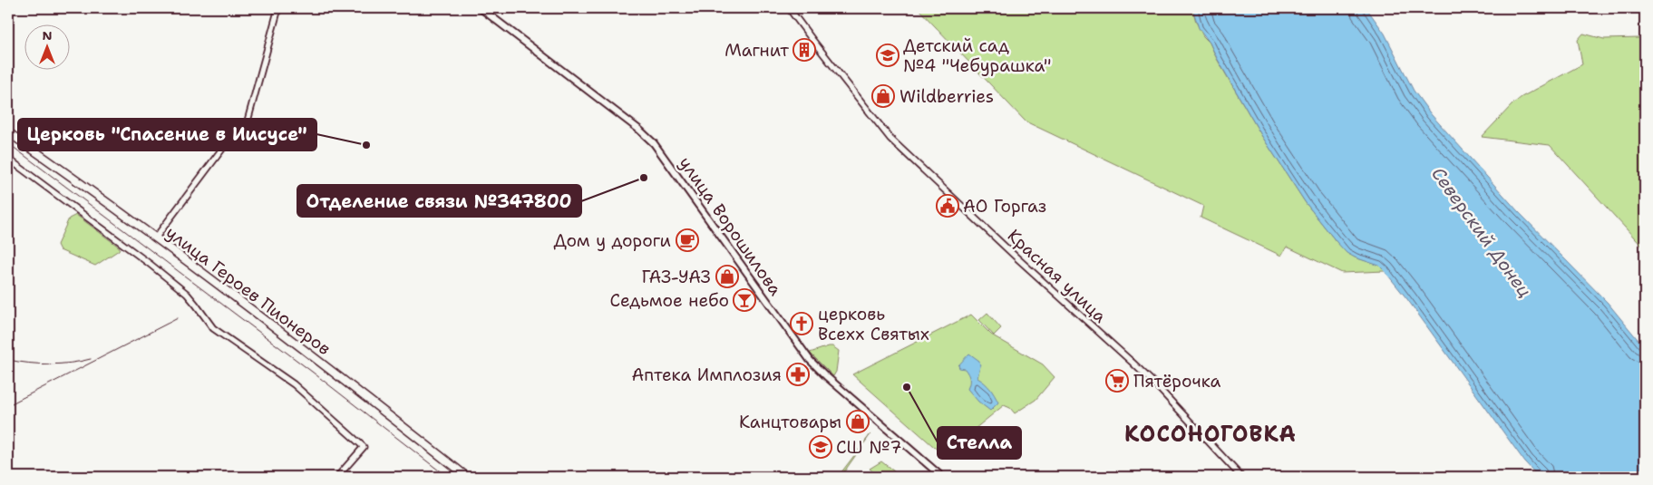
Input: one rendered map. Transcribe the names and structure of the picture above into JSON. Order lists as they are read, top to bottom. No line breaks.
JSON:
{"streets":{"main road":["улица Ворошилова","улица Героев Пионеров"],"street":["Красная улица"]},"districts":["КОСОНОГОВКА"],"water":["Северский Донец"],"places":{"building":["Магнит"],"school or university":["Детский сад №4 \"Чебурашка\"","СШ №7"],"shop":["Wildberries","ГАЗ-УАЗ","Канцтовары"],"other":["Церковь \"Спасение в Иисусе\"","Отделение связи №347800","Стелла"],"public building":["АО Горгаз"],"cafe":["Дом у дороги"],"bar":["Cедьмое небо"],"church":["церковь Всехх Святых"],"pharmacy":["Аптека Имплозия"],"supermarket":["Пятёрочка"]},"north":"top"}
